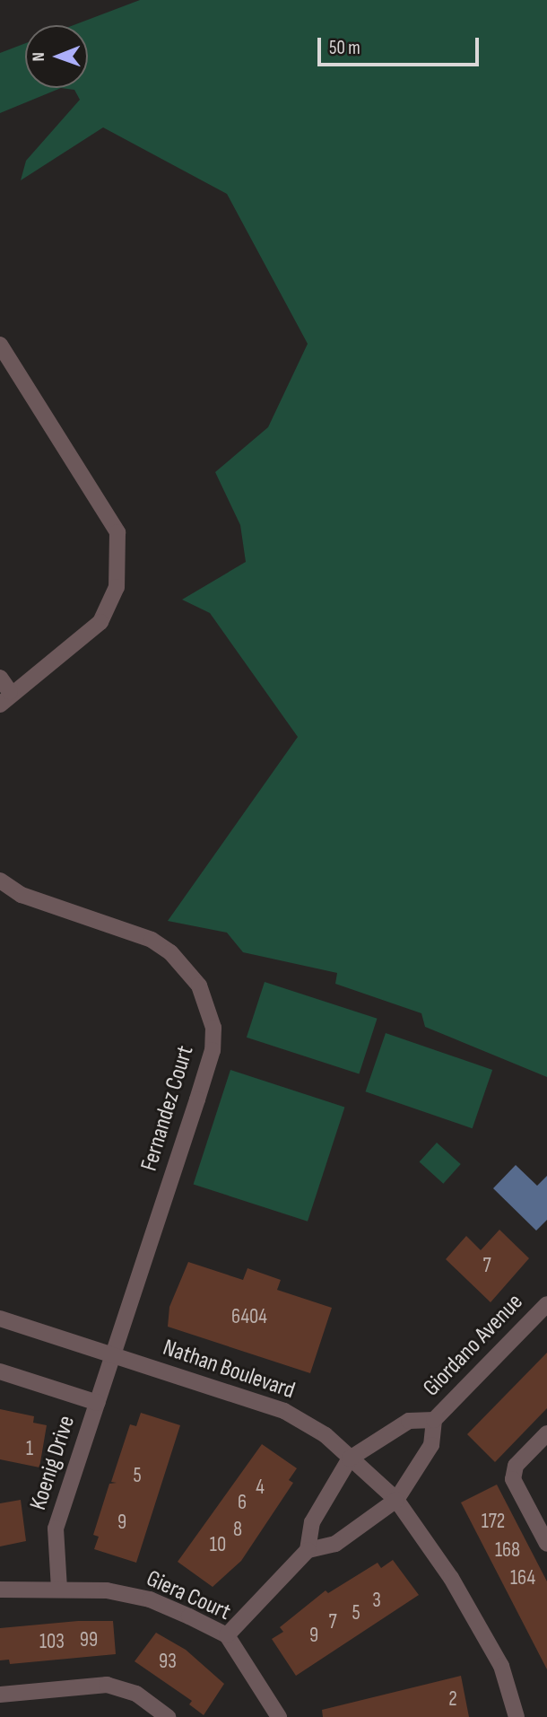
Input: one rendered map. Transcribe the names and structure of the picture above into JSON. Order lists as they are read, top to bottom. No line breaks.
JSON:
{"streets":{"street":["Fernandez Court","Giordano Avenue","Nathan Boulevard","Koenig Drive","Giera Court"]},"crossings":[["Fernandez Court","Nathan Boulevard"],["Fernandez Court","Koenig Drive"],["Giordano Avenue","Nathan Boulevard"],["Nathan Boulevard","Koenig Drive"],["Koenig Drive","Giera Court"]],"house_numbers":["7","6404","1","5","4","6","172","9","8","10","168","164","3","5","7","9","99","103","93","2"],"scale_bar":"50 m","north":"left"}
